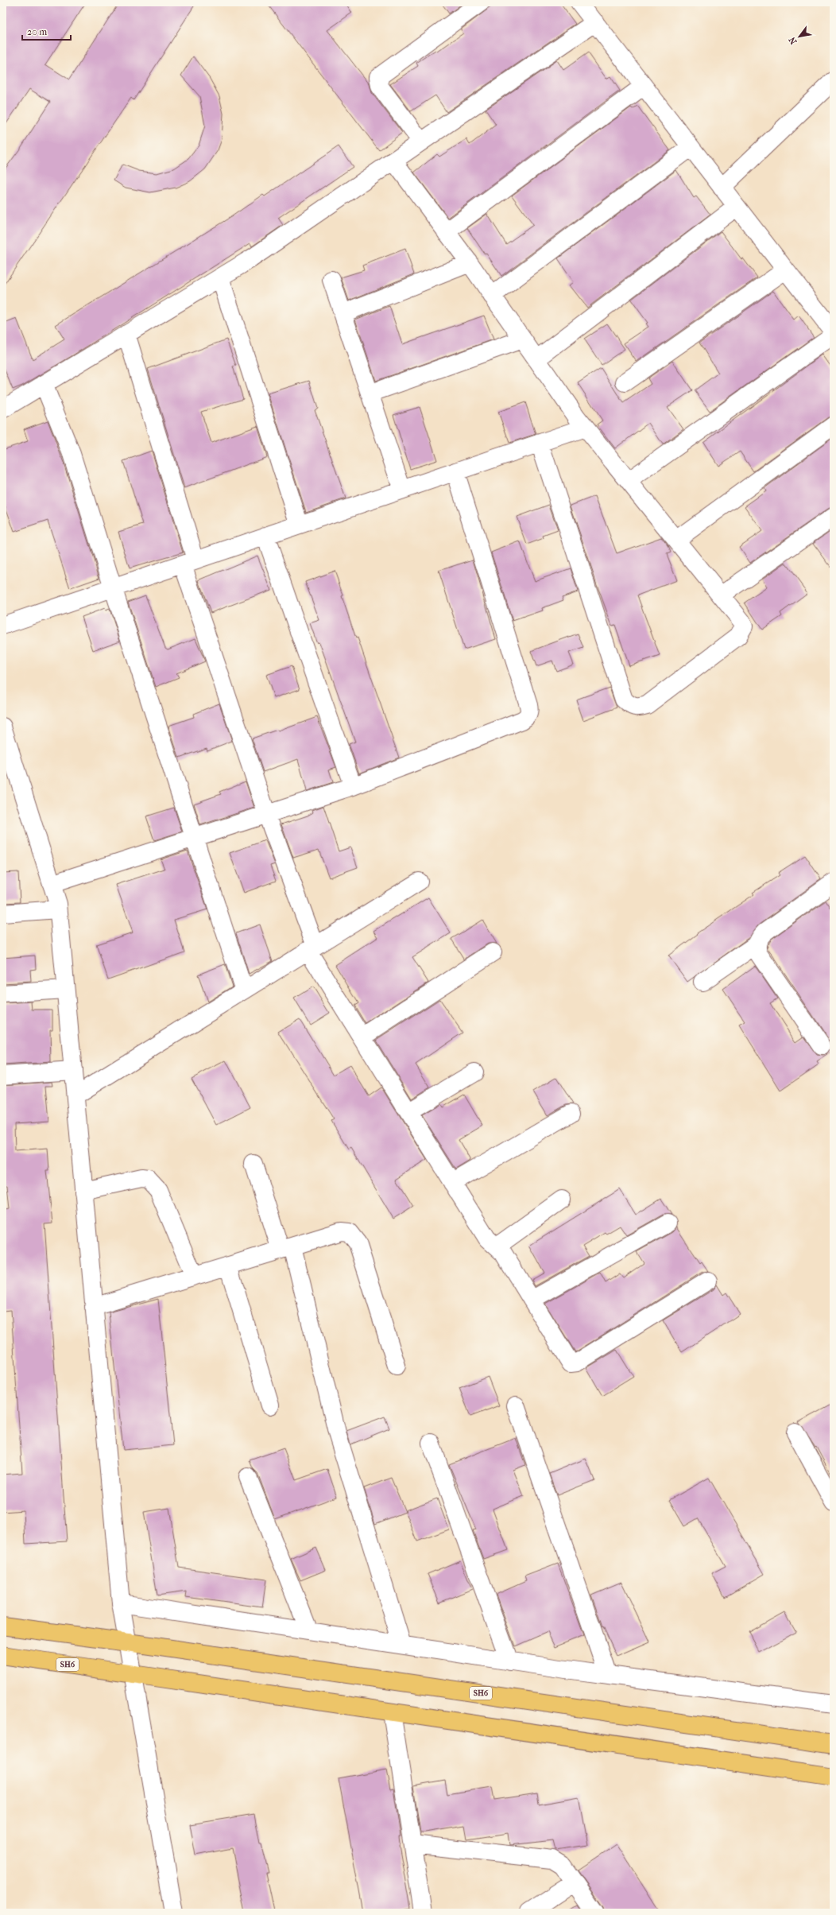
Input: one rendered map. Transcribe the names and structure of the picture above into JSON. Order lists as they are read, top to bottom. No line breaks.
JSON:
{"streets":{"main road":["SH6"]},"scale_bar":"20 m","north":"bottom left"}
